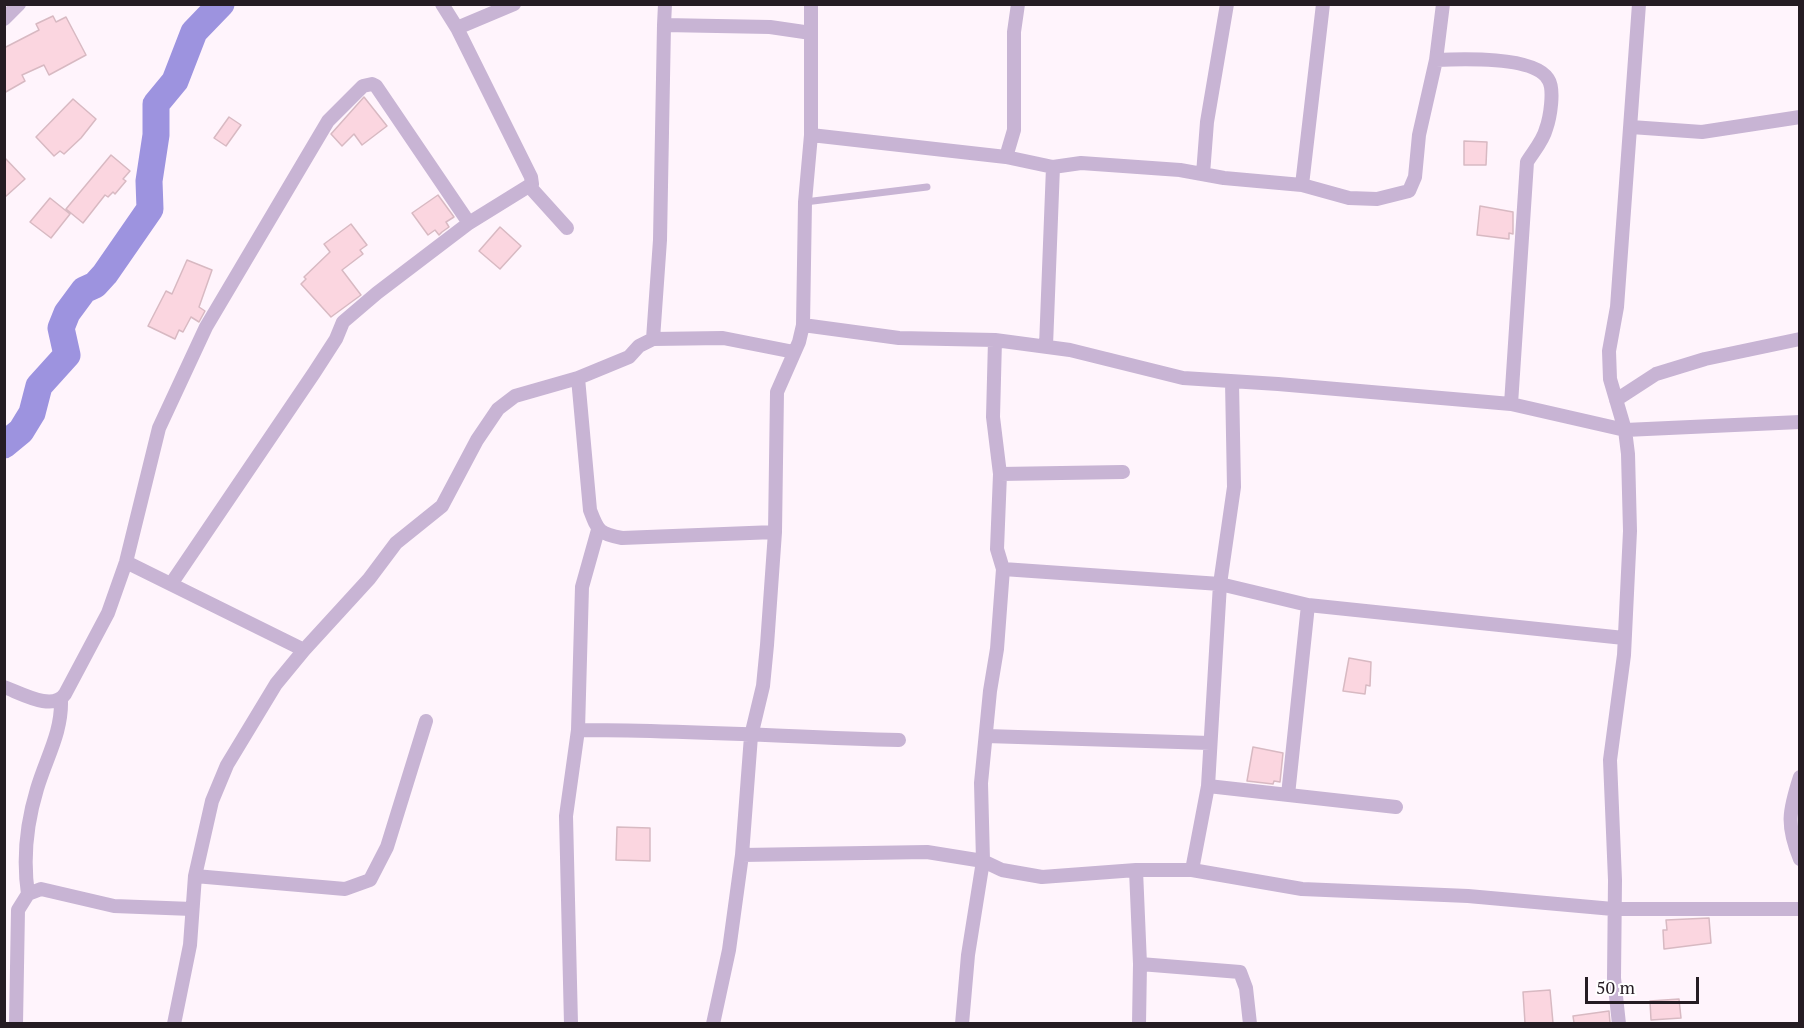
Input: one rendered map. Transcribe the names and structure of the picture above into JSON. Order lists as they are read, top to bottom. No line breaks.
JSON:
{"scale_bar":"50 m"}
